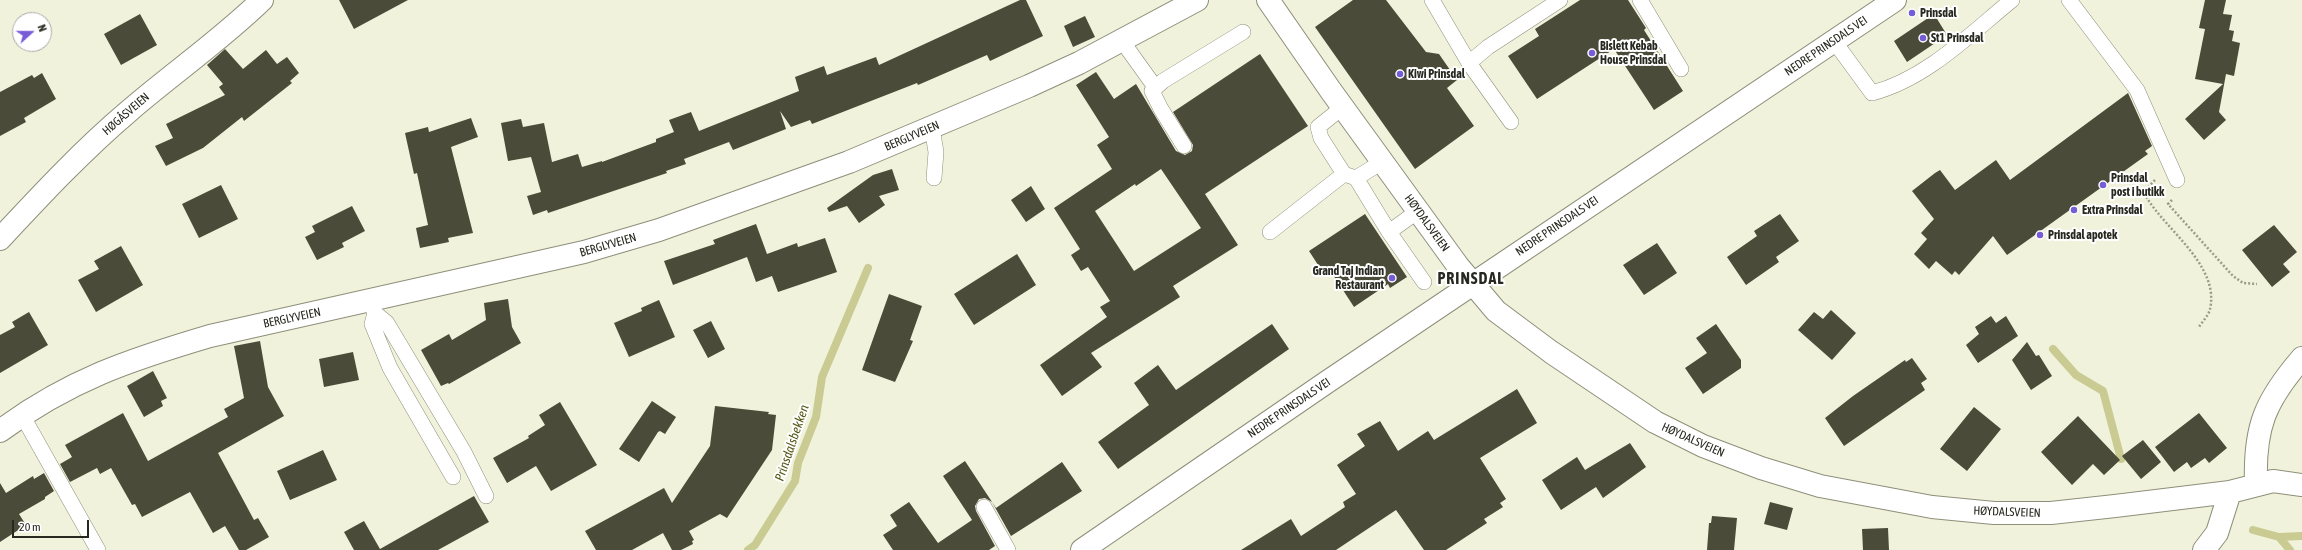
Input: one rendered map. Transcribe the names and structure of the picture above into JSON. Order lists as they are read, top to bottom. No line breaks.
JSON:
{"streets":{"street":["NEDRE PRINSDALS VEI","HØGÅSVEIEN","BERGLYVEIEN","HØYDALSVEIEN"]},"crossings":[["NEDRE PRINSDALS VEI","HØYDALSVEIEN"]],"districts":["PRINSDAL"],"water":["Prinsdalsbekken"],"places":["Prinsdal","St1 Prinsdal","Bislett Kebab House Prinsdal","Kiwi Prinsdal","Prinsdal post i butikk","Extra Prinsdal","Prinsdal apotek","Grand Taj Indian Restaurant"],"scale_bar":"20 m","north":"right"}
